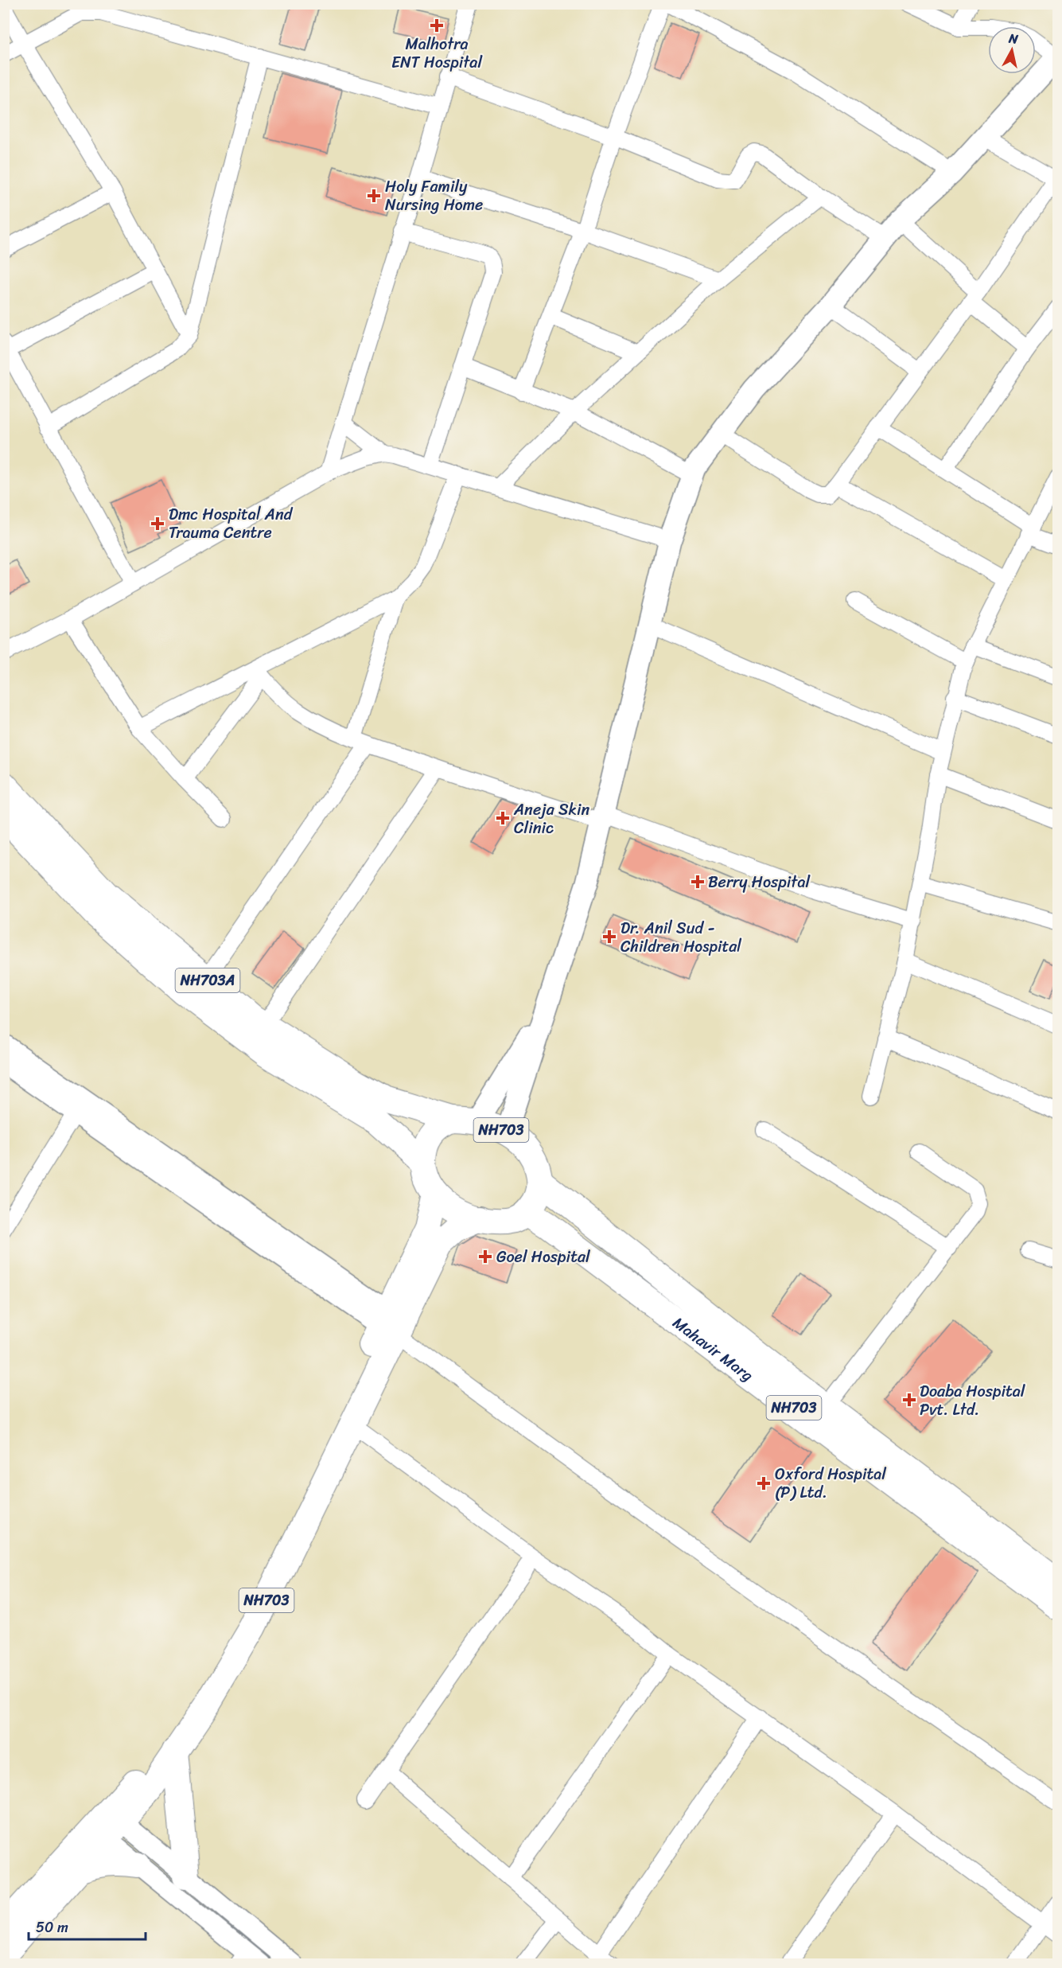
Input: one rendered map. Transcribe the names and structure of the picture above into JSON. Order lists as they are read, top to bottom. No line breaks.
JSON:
{"streets":{"highway":["NH703A","NH703","Mahavir Marg"]},"crossings":[["NH703A","NH703"],["NH703A","Mahavir Marg"],["NH703","Mahavir Marg"]],"places":{"health":["Malhotra ENT Hospital","Holy Family Nursing Home","Dmc Hospital And Trauma Centre","Aneja Skin Clinic","Berry Hospital","Dr. Anil Sud - Children Hospital","Goel Hospital","Doaba Hospital Pvt. Ltd.","Oxford Hospital (P) Ltd."]},"scale_bar":"50 m","north":"top"}
